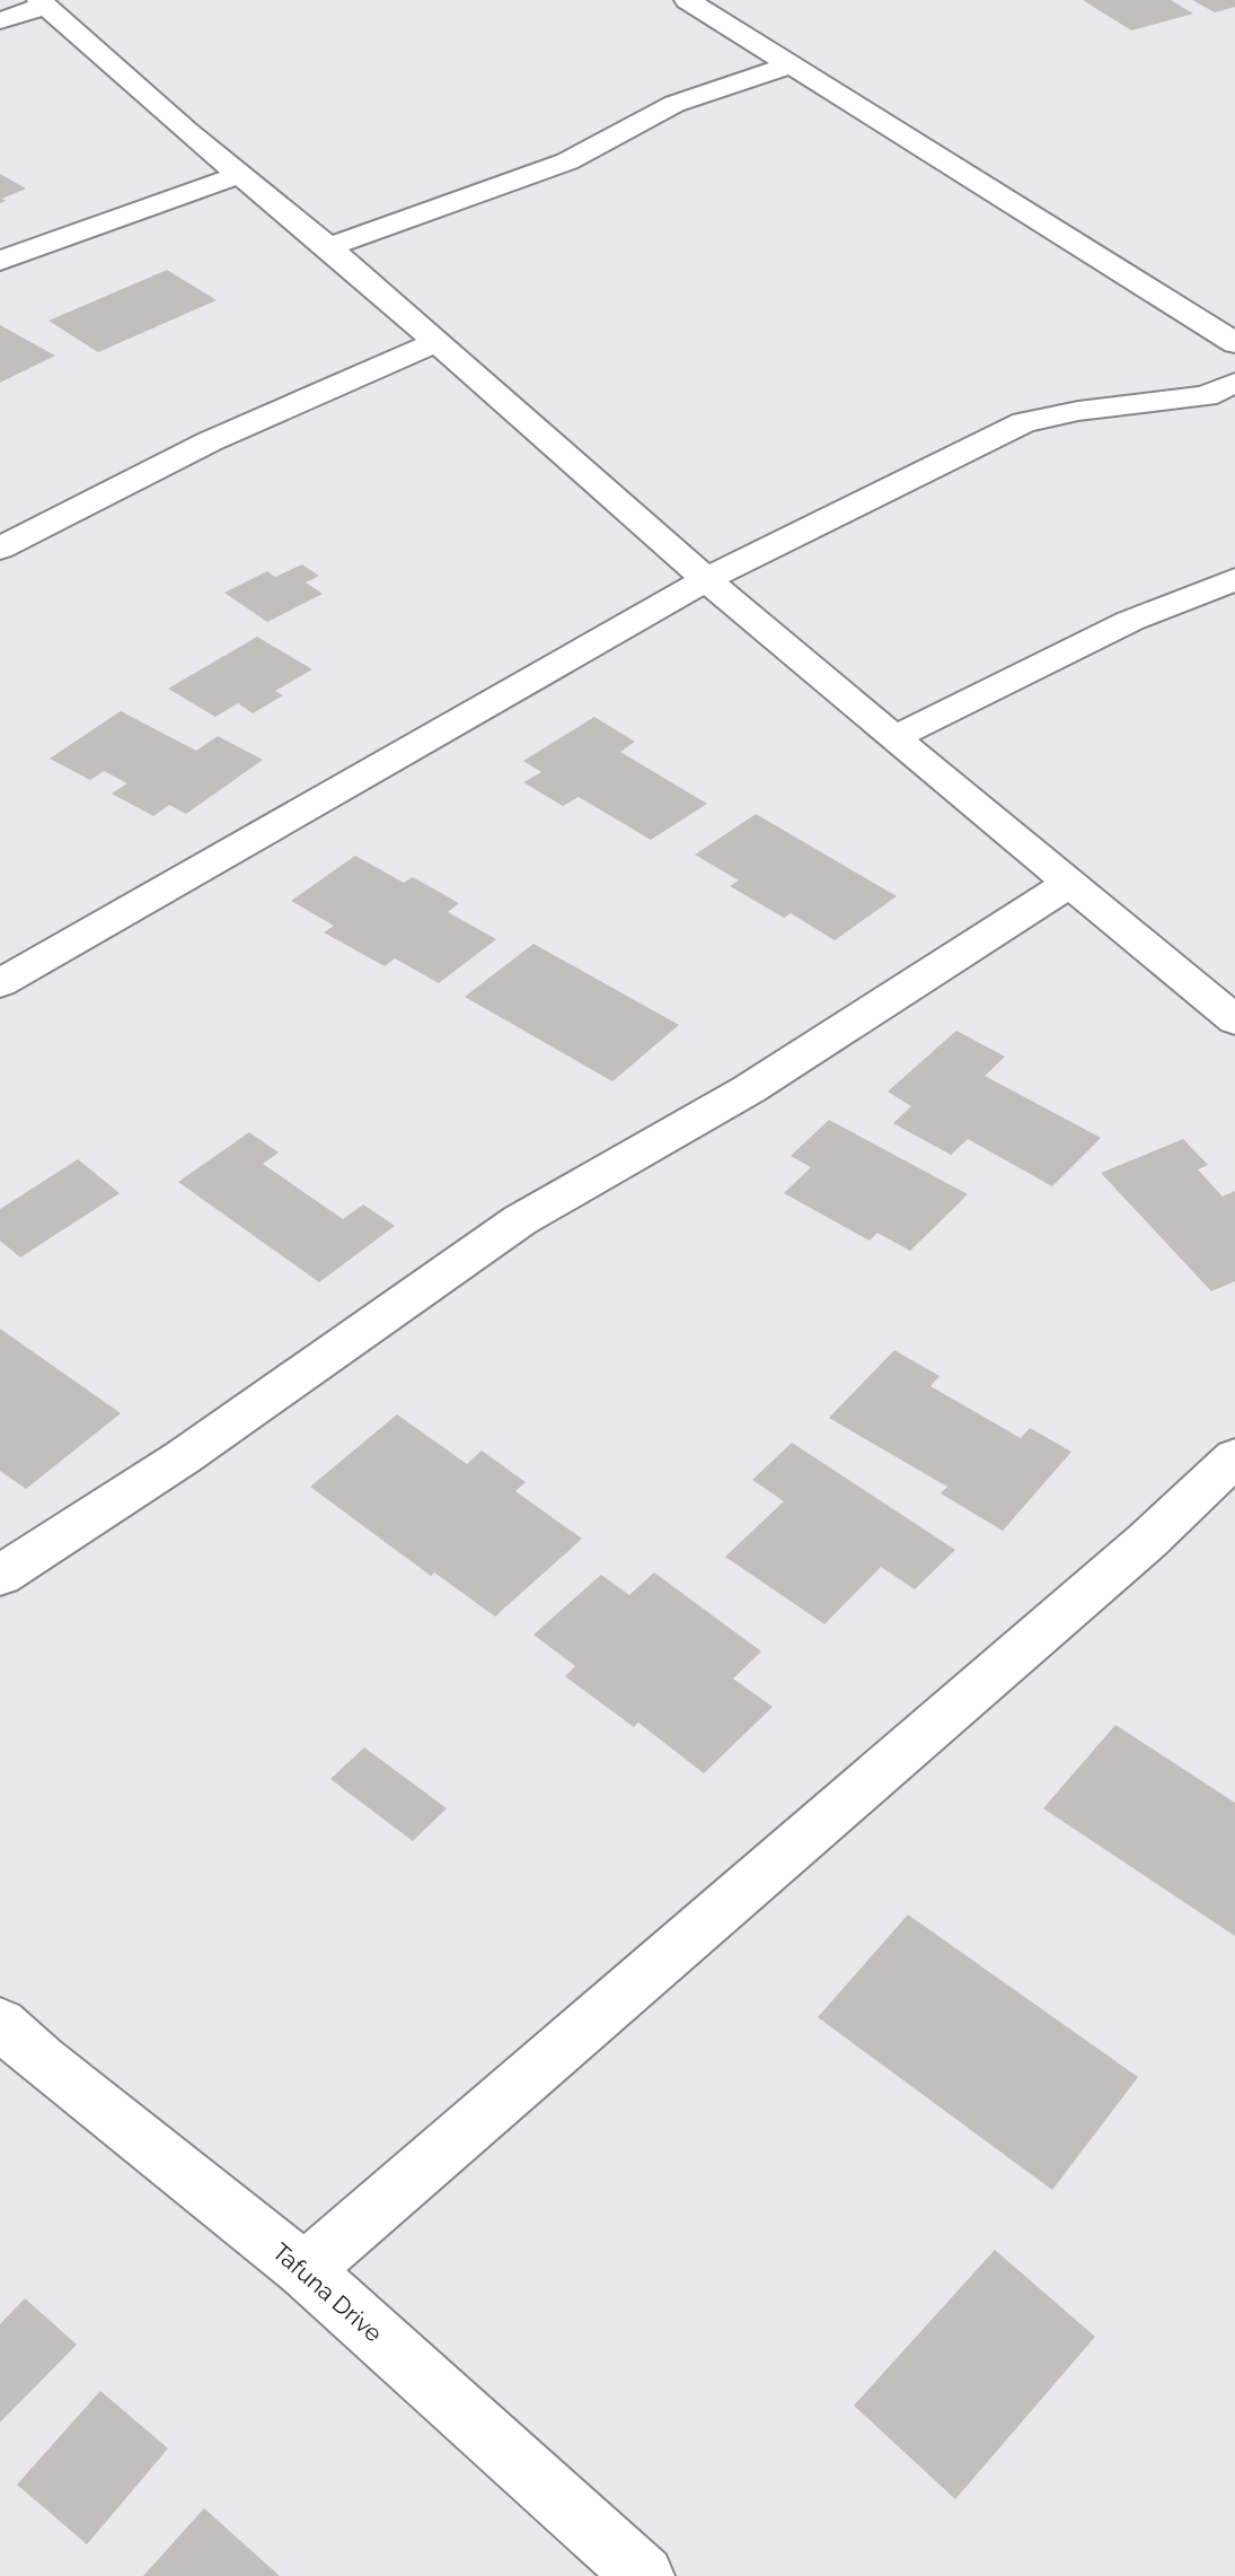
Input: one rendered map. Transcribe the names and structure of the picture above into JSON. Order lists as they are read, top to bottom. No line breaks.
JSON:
{"streets":{"street":["Tafuna Drive"]}}
